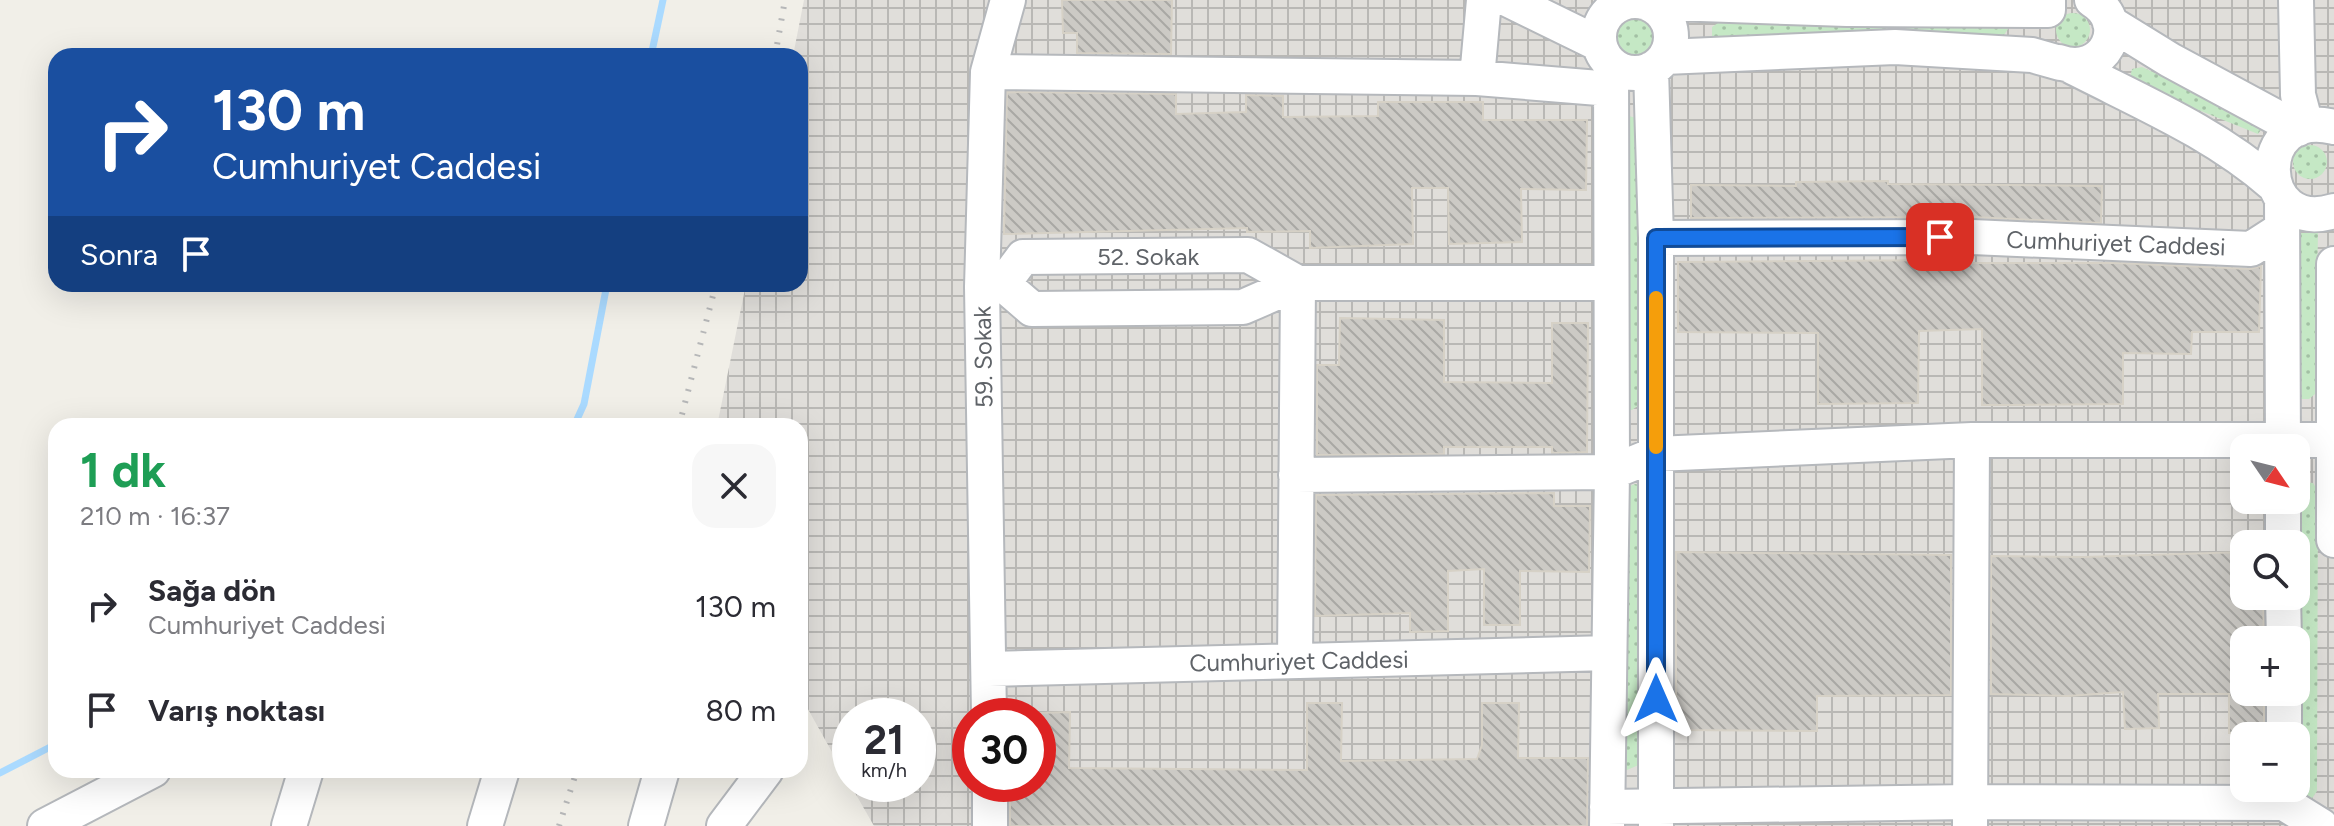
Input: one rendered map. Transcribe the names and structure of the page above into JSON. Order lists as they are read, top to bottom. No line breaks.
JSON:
{"streets":{"street":["Cumhuriyet Caddesi","52. Sokak","59. Sokak"]},"crossings":[["Cumhuriyet Caddesi","59. Sokak"],["52. Sokak","59. Sokak"]],"north":"bottom right","page":{"turn":["130 m","Cumhuriyet Caddesi"],"then":"Sonra","heading":["1 dk","210 m · 16:37"],"map_buttons":["+","−"],"list":[{"name":"Sağa dön","note":"Cumhuriyet Caddesi","value":"130 m"},{"name":"Varış noktası","value":"80 m"}],"speed":"21 km/h","limit":"30"}}
